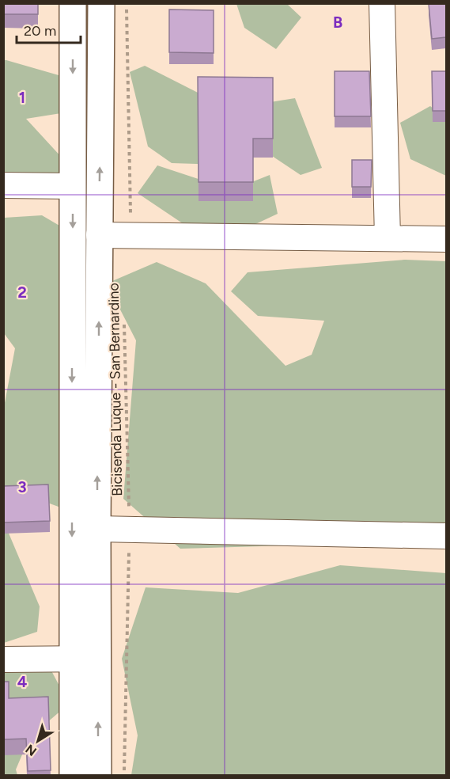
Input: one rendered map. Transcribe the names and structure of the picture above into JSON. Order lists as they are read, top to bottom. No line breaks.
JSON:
{"streets":{"path":["Bicisenda Luque - San Bernardino"]},"scale_bar":"20 m","north":"bottom left","grid":{"columns":["B"],"rows":["1","2","3","4"]}}
